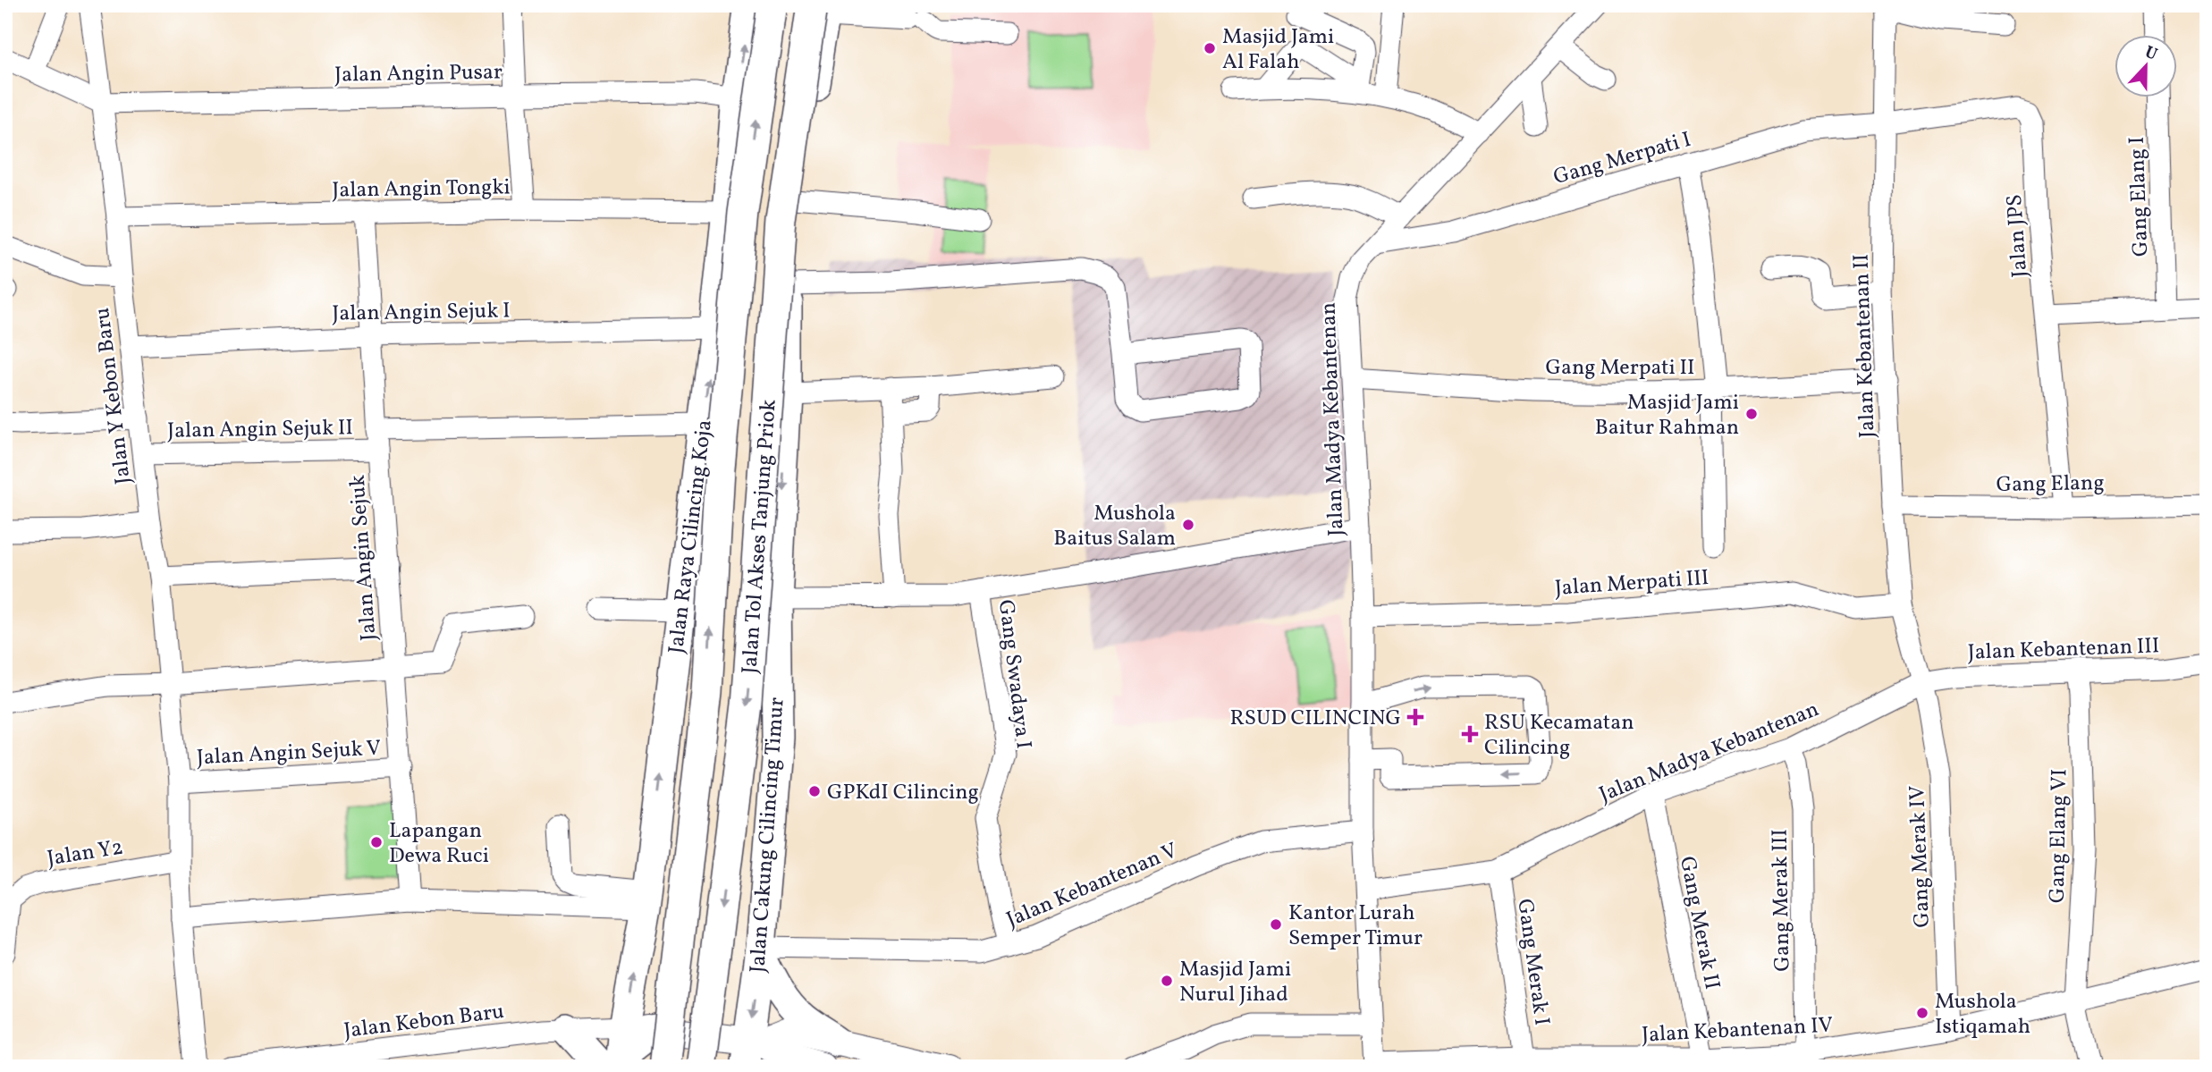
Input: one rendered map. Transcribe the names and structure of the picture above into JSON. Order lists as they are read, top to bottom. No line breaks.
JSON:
{"streets":{"highway":["Jalan Raya Cilincing Koja","Jalan Tol Akses Tanjung Priok","Jalan Cakung Cilincing Timur"],"street":["Jalan Angin Pusar","Gang Merpati I","Jalan Angin Tongki","Gang Elang I","Jalan JPS","Jalan Angin Sejuk I","Jalan Kebantenan II","Gang Merpati II","Jalan Y Kebon Baru","Jalan Madya Kebantenan","Jalan Angin Sejuk II","Gang Elang","Jalan Angin Sejuk","Jalan Merpati III","Jalan Kebantenan III","Gang Swadaya I","Jalan Angin Sejuk V","Gang Elang VI","Jalan Y2","Gang Merak IV","Jalan Kebantenan V","Gang Merak III","Gang Merak II","Gang Merak I","Jalan Kebon Baru","Jalan Kebantenan IV"]},"crossings":[["Jalan Angin Pusar","Jalan Y Kebon Baru"],["Jalan Angin Pusar","Jalan Raya Cilincing Koja"],["Gang Merpati I","Jalan JPS"],["Gang Merpati I","Jalan Kebantenan II"],["Gang Merpati I","Jalan Madya Kebantenan"],["Jalan Angin Tongki","Jalan Y Kebon Baru"],["Jalan Angin Tongki","Jalan Raya Cilincing Koja"],["Jalan Angin Tongki","Jalan Angin Sejuk"],["Jalan JPS","Jalan Kebantenan II"],["Jalan JPS","Gang Elang"],["Jalan Angin Sejuk I","Jalan Y Kebon Baru"],["Jalan Angin Sejuk I","Jalan Raya Cilincing Koja"],["Jalan Angin Sejuk I","Jalan Angin Sejuk"],["Jalan Kebantenan II","Gang Merpati II"],["Jalan Kebantenan II","Jalan Madya Kebantenan"],["Jalan Kebantenan II","Gang Elang"],["Jalan Kebantenan II","Jalan Merpati III"],["Jalan Kebantenan II","Jalan Kebantenan III"],["Jalan Kebantenan II","Gang Merak IV"],["Gang Merpati II","Jalan Madya Kebantenan"],["Jalan Y Kebon Baru","Jalan Angin Sejuk II"],["Jalan Y Kebon Baru","Jalan Angin Sejuk V"],["Jalan Y Kebon Baru","Jalan Y2"],["Jalan Madya Kebantenan","Jalan Merpati III"],["Jalan Madya Kebantenan","Jalan Kebantenan III"],["Jalan Madya Kebantenan","Gang Merak IV"],["Jalan Madya Kebantenan","Jalan Kebantenan V"],["Jalan Madya Kebantenan","Gang Merak III"],["Jalan Madya Kebantenan","Gang Merak II"],["Jalan Madya Kebantenan","Gang Merak I"],["Jalan Madya Kebantenan","Jalan Kebantenan IV"],["Jalan Angin Sejuk II","Jalan Raya Cilincing Koja"],["Jalan Angin Sejuk II","Jalan Angin Sejuk"],["Jalan Raya Cilincing Koja","Jalan Kebon Baru"],["Jalan Tol Akses Tanjung Priok","Jalan Cakung Cilincing Timur"],["Jalan Angin Sejuk","Jalan Angin Sejuk V"],["Jalan Kebantenan III","Gang Elang VI"],["Jalan Kebantenan III","Gang Merak IV"],["Gang Swadaya I","Jalan Kebantenan V"],["Jalan Cakung Cilincing Timur","Jalan Kebantenan V"],["Gang Elang VI","Jalan Kebantenan IV"],["Gang Merak IV","Jalan Kebantenan IV"],["Gang Merak III","Jalan Kebantenan IV"],["Gang Merak II","Jalan Kebantenan IV"],["Gang Merak I","Jalan Kebantenan IV"]],"one_way":["Jalan Raya Cilincing Koja"],"places":{"other":["Masjid Jami Al Falah","Masjid Jami Baitur Rahman","Mushola Baitus Salam","GPKdI Cilincing","Lapangan Dewa Ruci","Kantor Lurah Semper Timur","Masjid Jami Nurul Jihad","Mushola Istiqamah"],"health":["RSUD CILINCING","RSU Kecamatan Cilincing"]},"north":"top"}
